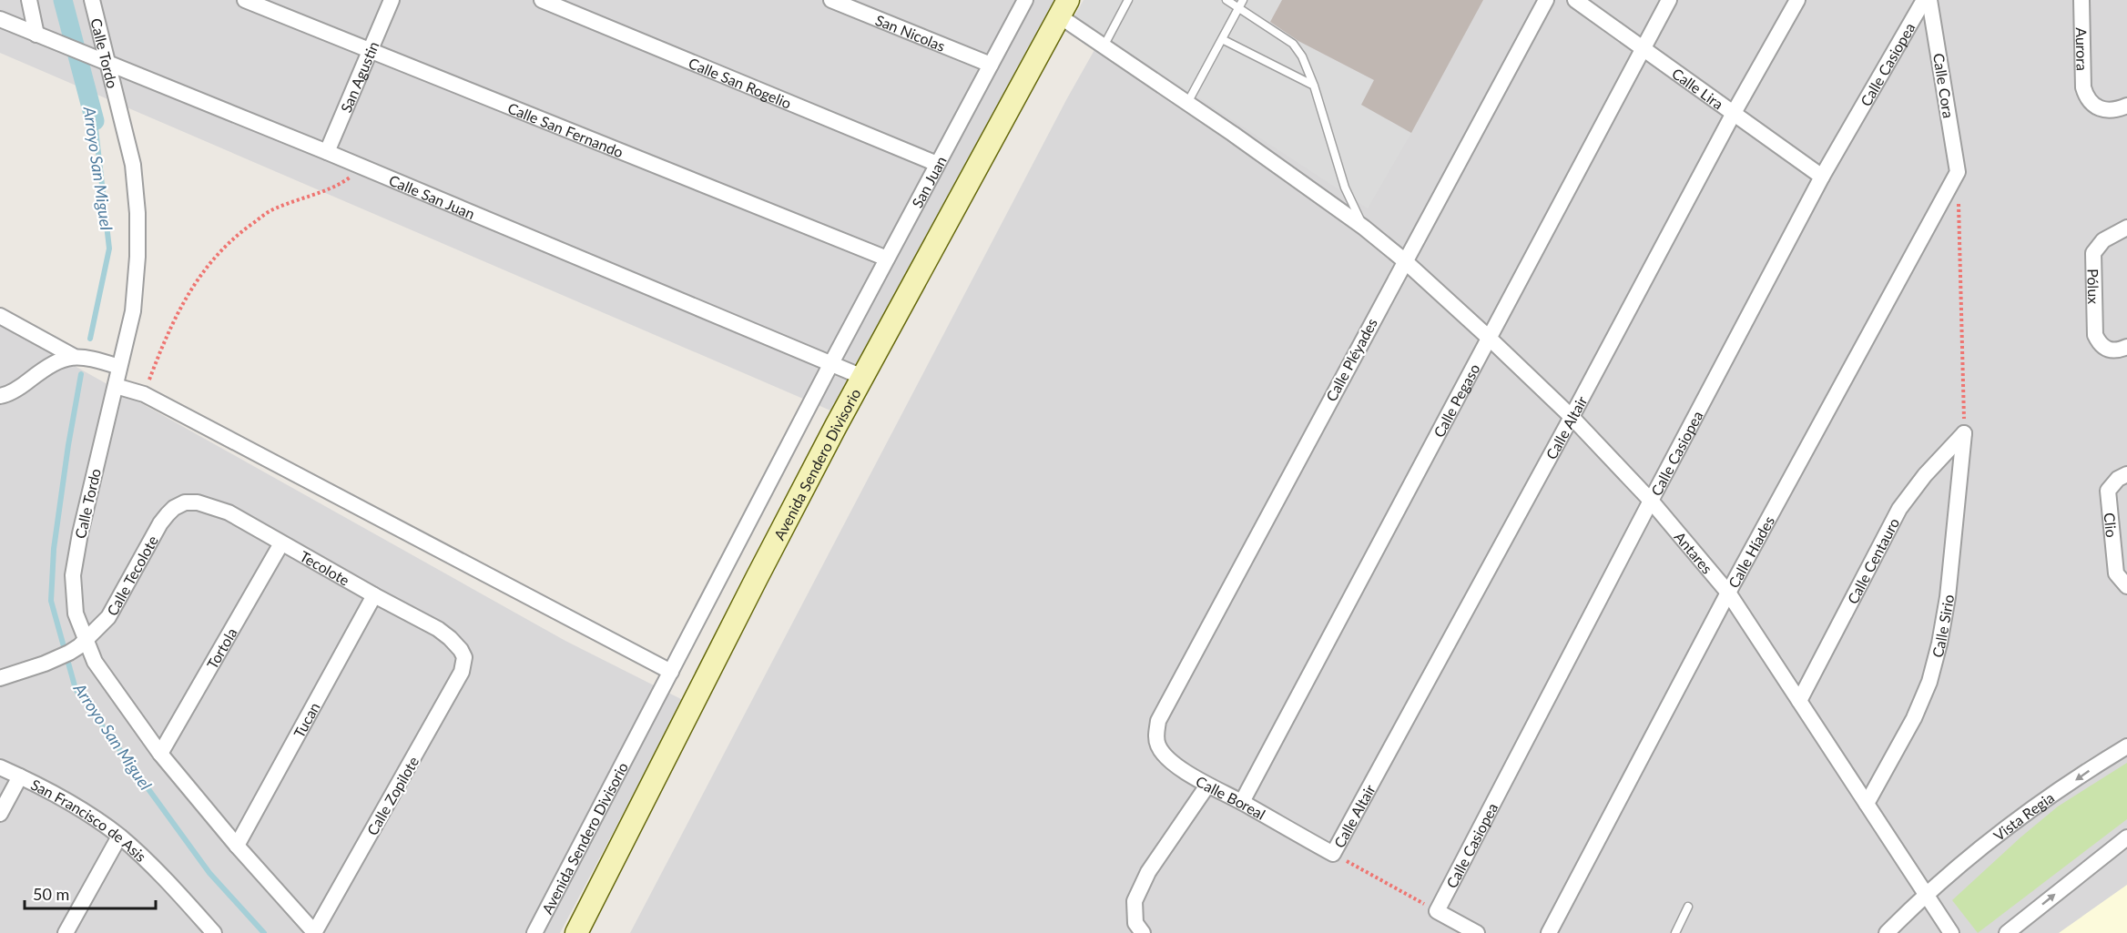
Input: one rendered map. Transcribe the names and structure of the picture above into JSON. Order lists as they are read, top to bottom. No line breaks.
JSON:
{"streets":{"street":["San Nicolas","Aurora","Calle Tordo","Calle Casiopea","San Agustin","Calle San Rogelio","Calle Cora","Calle Lira","Calle San Fernando","San Juan","Calle San Juan","Pólux","Calle Pléyades","Calle Pegaso","Calle Altair","Avenida Sendero Divisorio","Clio","Calle Híades","Antares","Calle Centauro","Tecolote","Calle Tecolote","Calle Sirio","Tortola","Tucan","Calle Zopilote","Calle Boreal","Vista Regia","San Francisco de Asis"]},"crossings":[["San Nicolas","San Juan"],["Calle Tordo","Calle San Juan"],["Calle Tordo","Calle Tecolote"],["Calle Tordo","Tortola"],["Calle Tordo","Tucan"],["Calle Tordo","Calle Zopilote"],["Calle Casiopea","Calle Lira"],["Calle Casiopea","Antares"],["San Agustin","Calle San Fernando"],["San Agustin","Calle San Juan"],["Calle San Rogelio","San Juan"],["Calle Cora","Calle Híades"],["Calle Lira","Calle Pegaso"],["Calle Lira","Calle Altair"],["Calle San Fernando","San Juan"],["San Juan","Calle San Juan"],["San Juan","Avenida Sendero Divisorio"],["Calle San Juan","Avenida Sendero Divisorio"],["Calle Pléyades","Antares"],["Calle Pléyades","Calle Boreal"],["Calle Pegaso","Antares"],["Calle Pegaso","Calle Boreal"],["Calle Altair","Antares"],["Calle Altair","Calle Boreal"],["Avenida Sendero Divisorio","Antares"],["Calle Híades","Antares"],["Antares","Calle Centauro"],["Antares","Calle Sirio"],["Antares","Vista Regia"],["Calle Centauro","Calle Sirio"],["Tecolote","Calle Tecolote"],["Tecolote","Tortola"],["Tecolote","Tucan"],["Tecolote","Calle Zopilote"]],"water":["Arroyo San Miguel"],"scale_bar":"50 m"}
